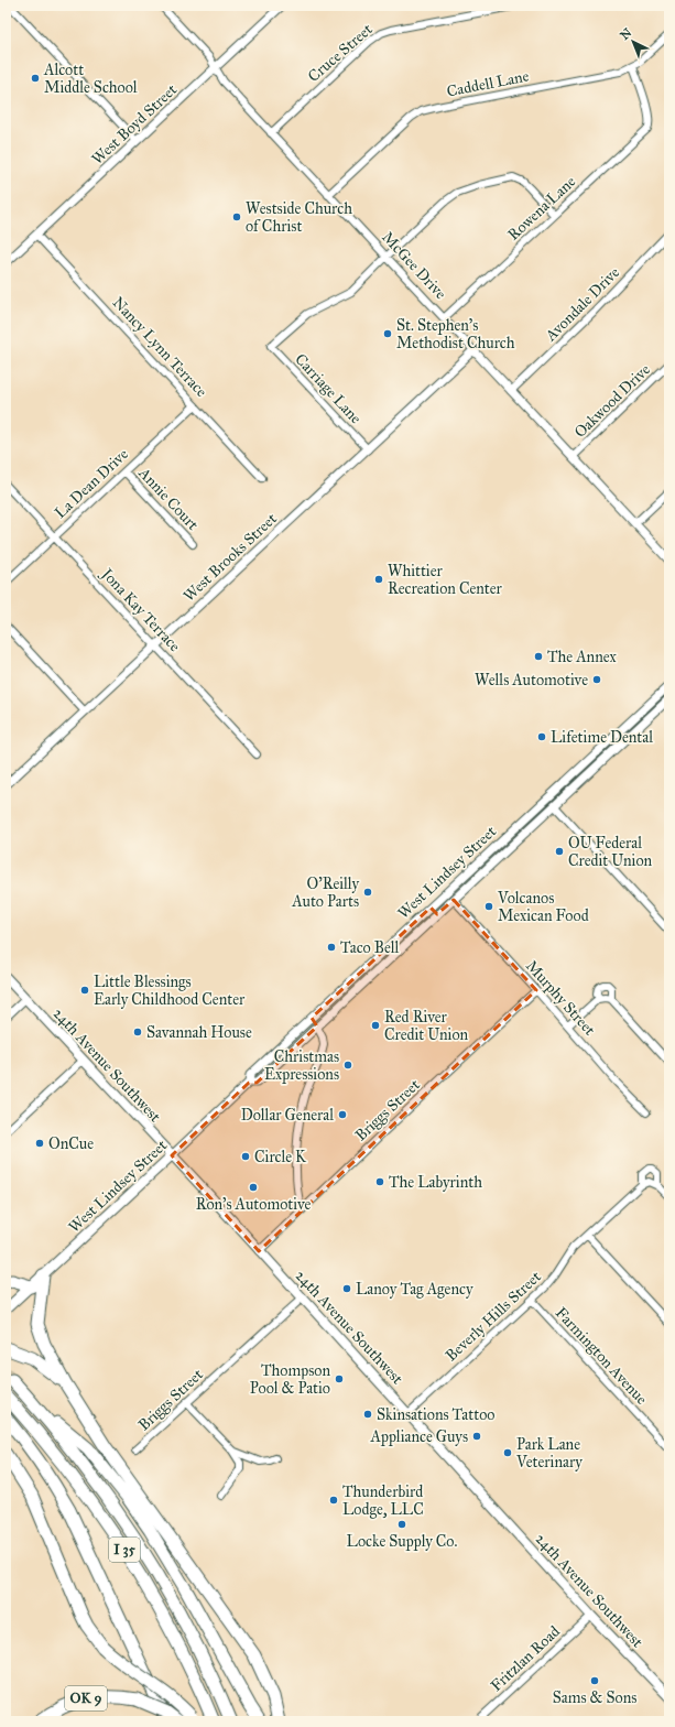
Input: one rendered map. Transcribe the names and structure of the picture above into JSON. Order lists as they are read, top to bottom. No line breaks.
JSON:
{"streets":{"highway":["I 35","OK 9"],"main road":["West Lindsey Street","24th Avenue Southwest"],"street":["Cruce Street","Caddell Lane","West Boyd Street","Rowena Lane","McGee Drive","Avondale Drive","Nancy Lynn Terrace","Carriage Lane","Oakwood Drive","La Dean Drive","Annie Court","West Brooks Street","Jona Kay Terrace","Murphy Street","Briggs Street","Beverly Hills Street","Farmington Avenue","Fritzlan Road"]},"crossings":[["Cruce Street","McGee Drive"],["Caddell Lane","Rowena Lane"],["Caddell Lane","McGee Drive"],["West Boyd Street","McGee Drive"],["West Boyd Street","Nancy Lynn Terrace"],["Rowena Lane","McGee Drive"],["McGee Drive","Avondale Drive"],["McGee Drive","Carriage Lane"],["McGee Drive","Oakwood Drive"],["McGee Drive","West Brooks Street"],["Nancy Lynn Terrace","La Dean Drive"],["Carriage Lane","West Brooks Street"],["La Dean Drive","Annie Court"],["La Dean Drive","Jona Kay Terrace"],["West Brooks Street","Jona Kay Terrace"],["West Lindsey Street","Murphy Street"],["West Lindsey Street","24th Avenue Southwest"],["Murphy Street","Briggs Street"],["24th Avenue Southwest","Briggs Street"],["24th Avenue Southwest","Beverly Hills Street"],["24th Avenue Southwest","Fritzlan Road"],["Beverly Hills Street","Farmington Avenue"]],"places":["Alcott Middle School","Westside Church of Christ","St. Stephen's Methodist Church","Whittier Recreation Center","The Annex","Wells Automotive","Lifetime Dental","OU Federal Credit Union","O'Reilly Auto Parts","Volcanos Mexican Food","Taco Bell","Little Blessings Early Childhood Center","Red River Credit Union","Savannah House","Christmas Expressions","Dollar General","OnCue","Circle K","The Labyrinth","Ron's Automotive","Lanoy Tag Agency","Thompson Pool & Patio","Skinsations Tattoo","Appliance Guys","Park Lane Veterinary","Thunderbird Lodge, LLC","Locke Supply Co.","Sams & Sons"],"north":"top left"}
